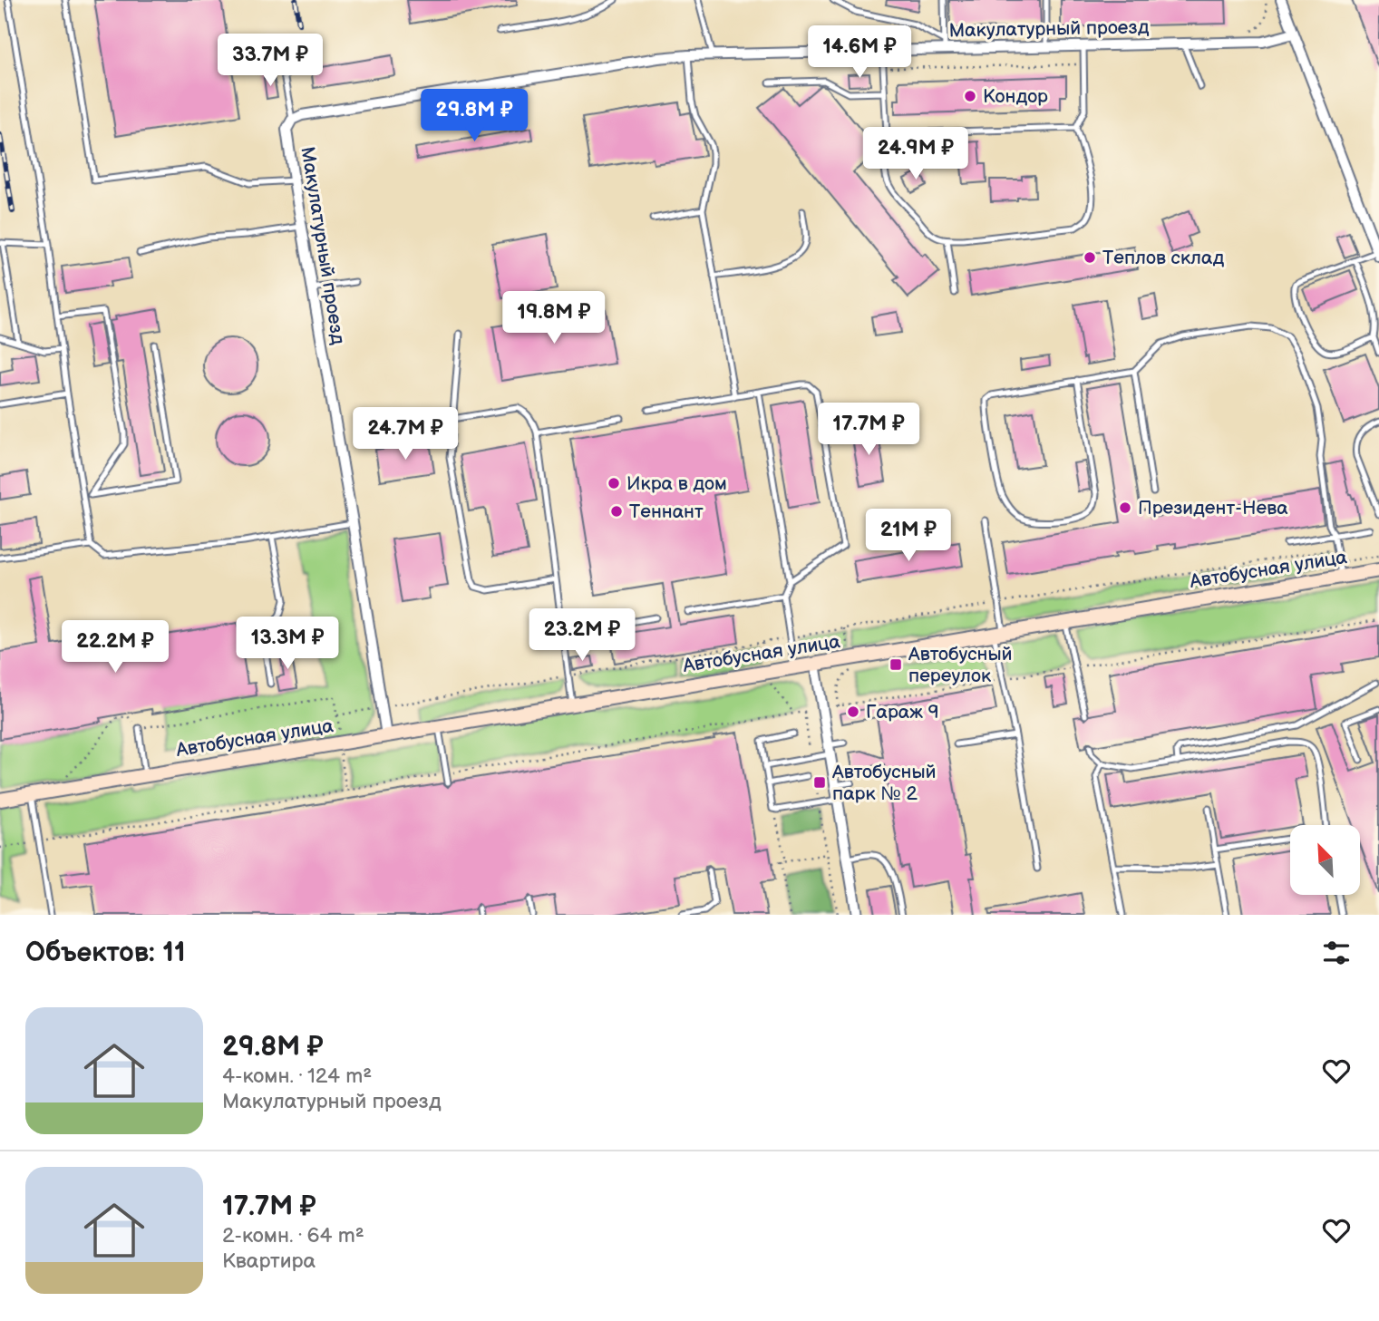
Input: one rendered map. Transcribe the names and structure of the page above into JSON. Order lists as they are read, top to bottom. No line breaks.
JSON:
{"streets":{"street":["Макулатурный проезд","Автобусная улица"]},"crossings":[["Макулатурный проезд","Автобусная улица"]],"places":{"other":["Кондор","Теплов склад","Икра в дом","Президент-Нева","Теннант","Гараж 9"],"transit":["Автобусный переулок","Автобусный парк № 2"]},"north":"top left","page":{"price":["14.6M ₽","33.7M ₽","29.8M ₽","24.9M ₽","19.8M ₽","17.7M ₽","24.7M ₽","21M ₽","23.2M ₽","13.3M ₽","22.2M ₽"],"heading":"Объектов: 11","list":[{"name":"29.8M ₽","note":"4-комн. · 124 m² · Макулатурный проезд"},{"name":"17.7M ₽","note":"2-комн. · 64 m² · Квартира"}]}}
